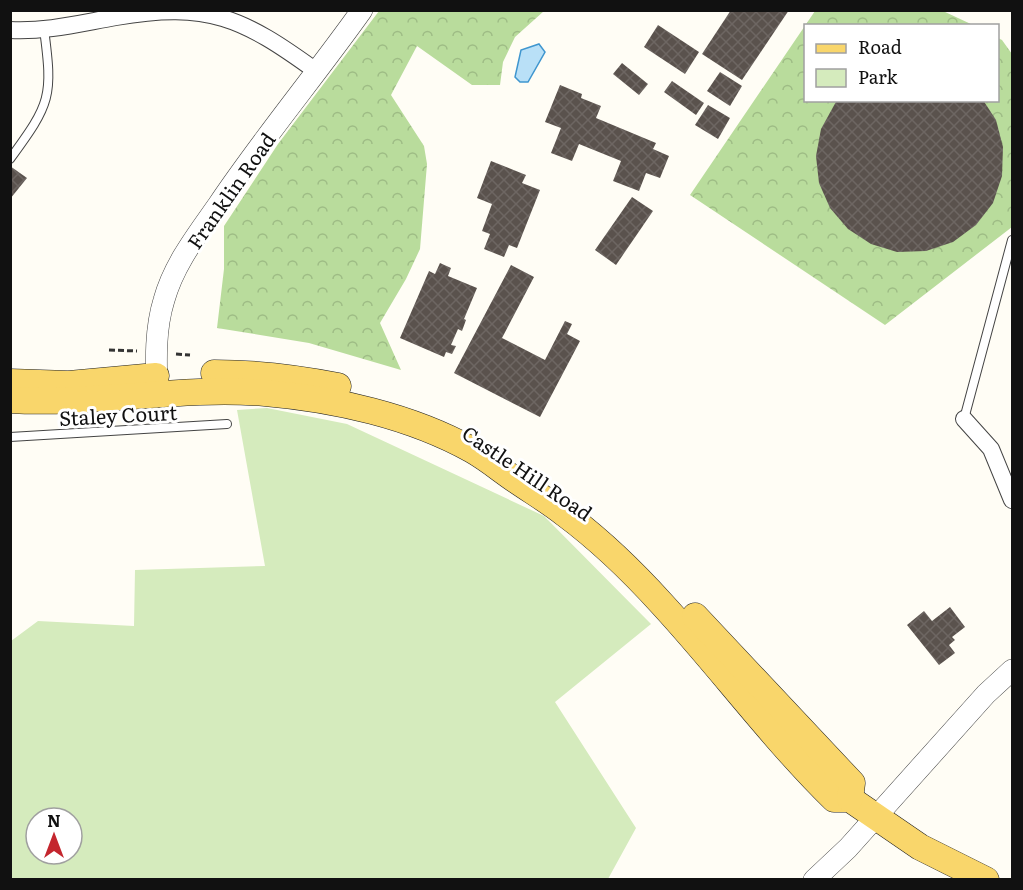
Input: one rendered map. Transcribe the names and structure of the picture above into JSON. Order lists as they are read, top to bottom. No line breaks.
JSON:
{"streets":{"main road":["Castle Hill Road"],"street":["Franklin Road"],"lane":["Staley Court"]},"crossings":[["Franklin Road","Castle Hill Road"]],"legend":["Road","Park"],"north":"top"}
